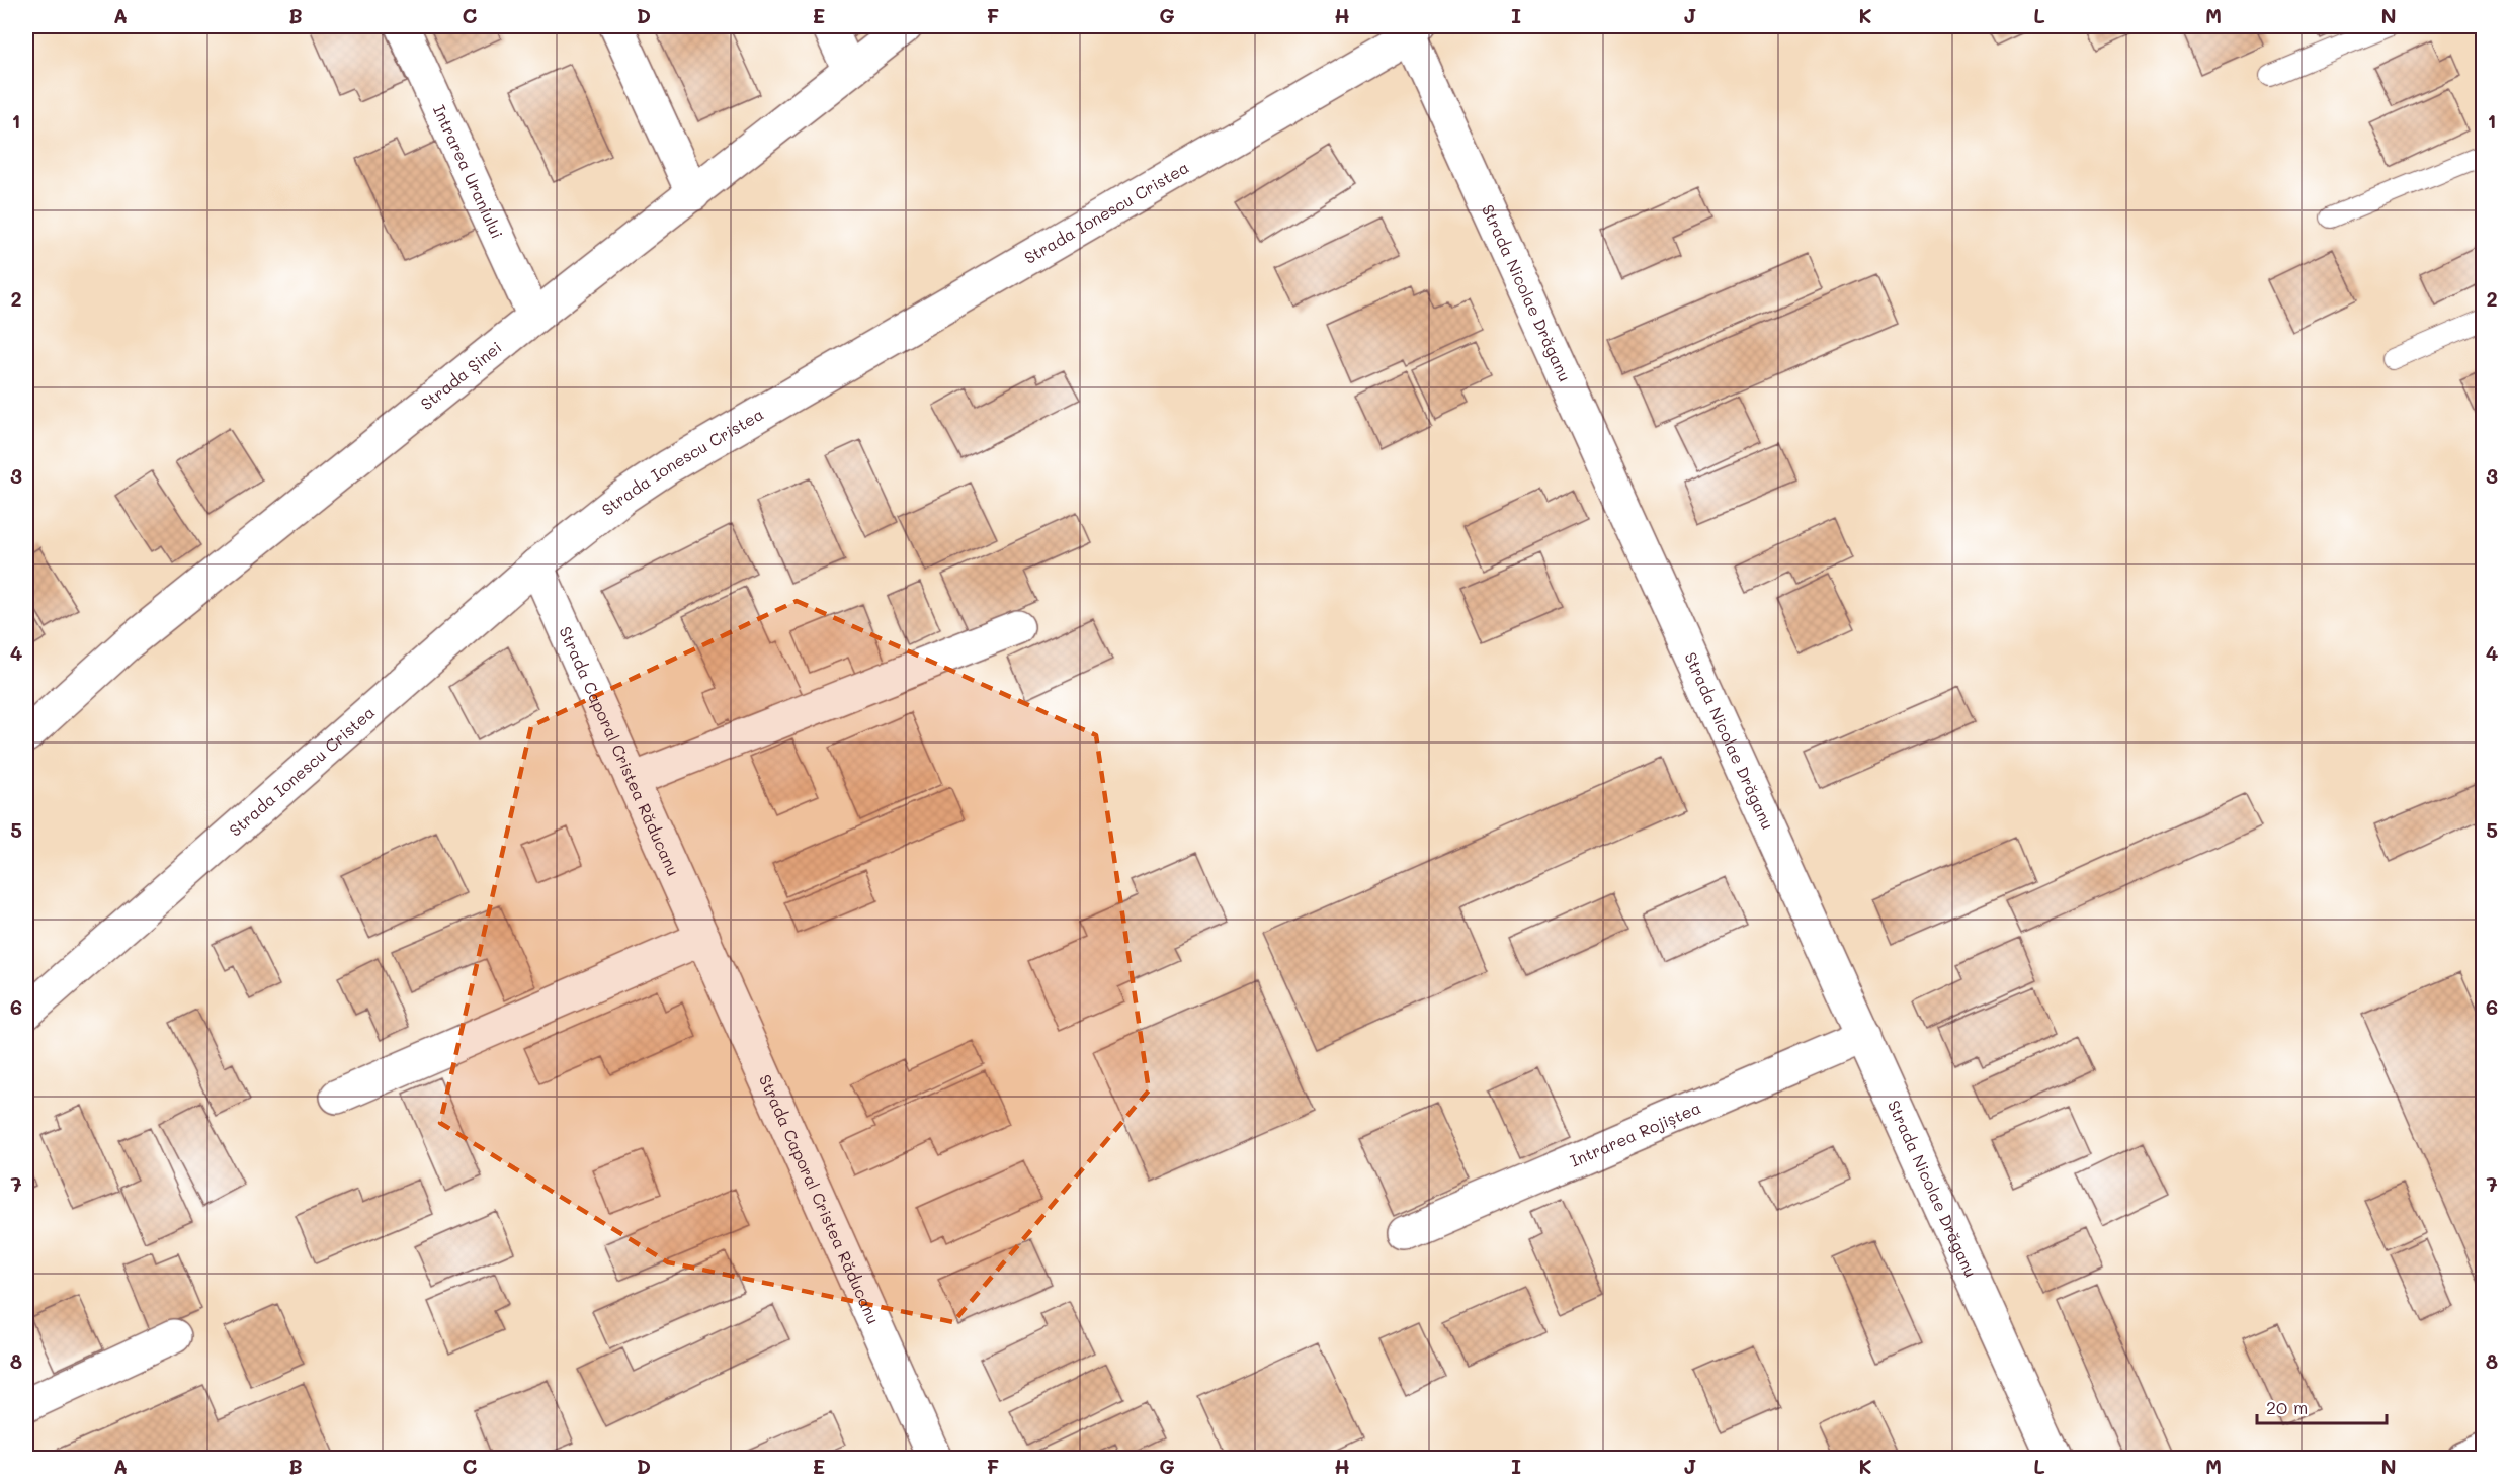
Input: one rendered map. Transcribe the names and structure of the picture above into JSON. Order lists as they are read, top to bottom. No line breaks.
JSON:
{"streets":{"street":["Intrarea Uraniului","Strada Ionescu Cristea","Strada Nicolae Drăganu","Strada Șinei","Strada Caporal Cristea Răducanu","Intrarea Rojiștea"]},"crossings":[["Intrarea Uraniului","Strada Șinei"],["Strada Ionescu Cristea","Strada Nicolae Drăganu"],["Strada Ionescu Cristea","Strada Caporal Cristea Răducanu"],["Strada Nicolae Drăganu","Intrarea Rojiștea"]],"scale_bar":"20 m","grid":{"columns":["A","B","C","D","E","F","G","H","I","J","K","L","M","N"],"rows":["1","2","3","4","5","6","7","8"]}}
